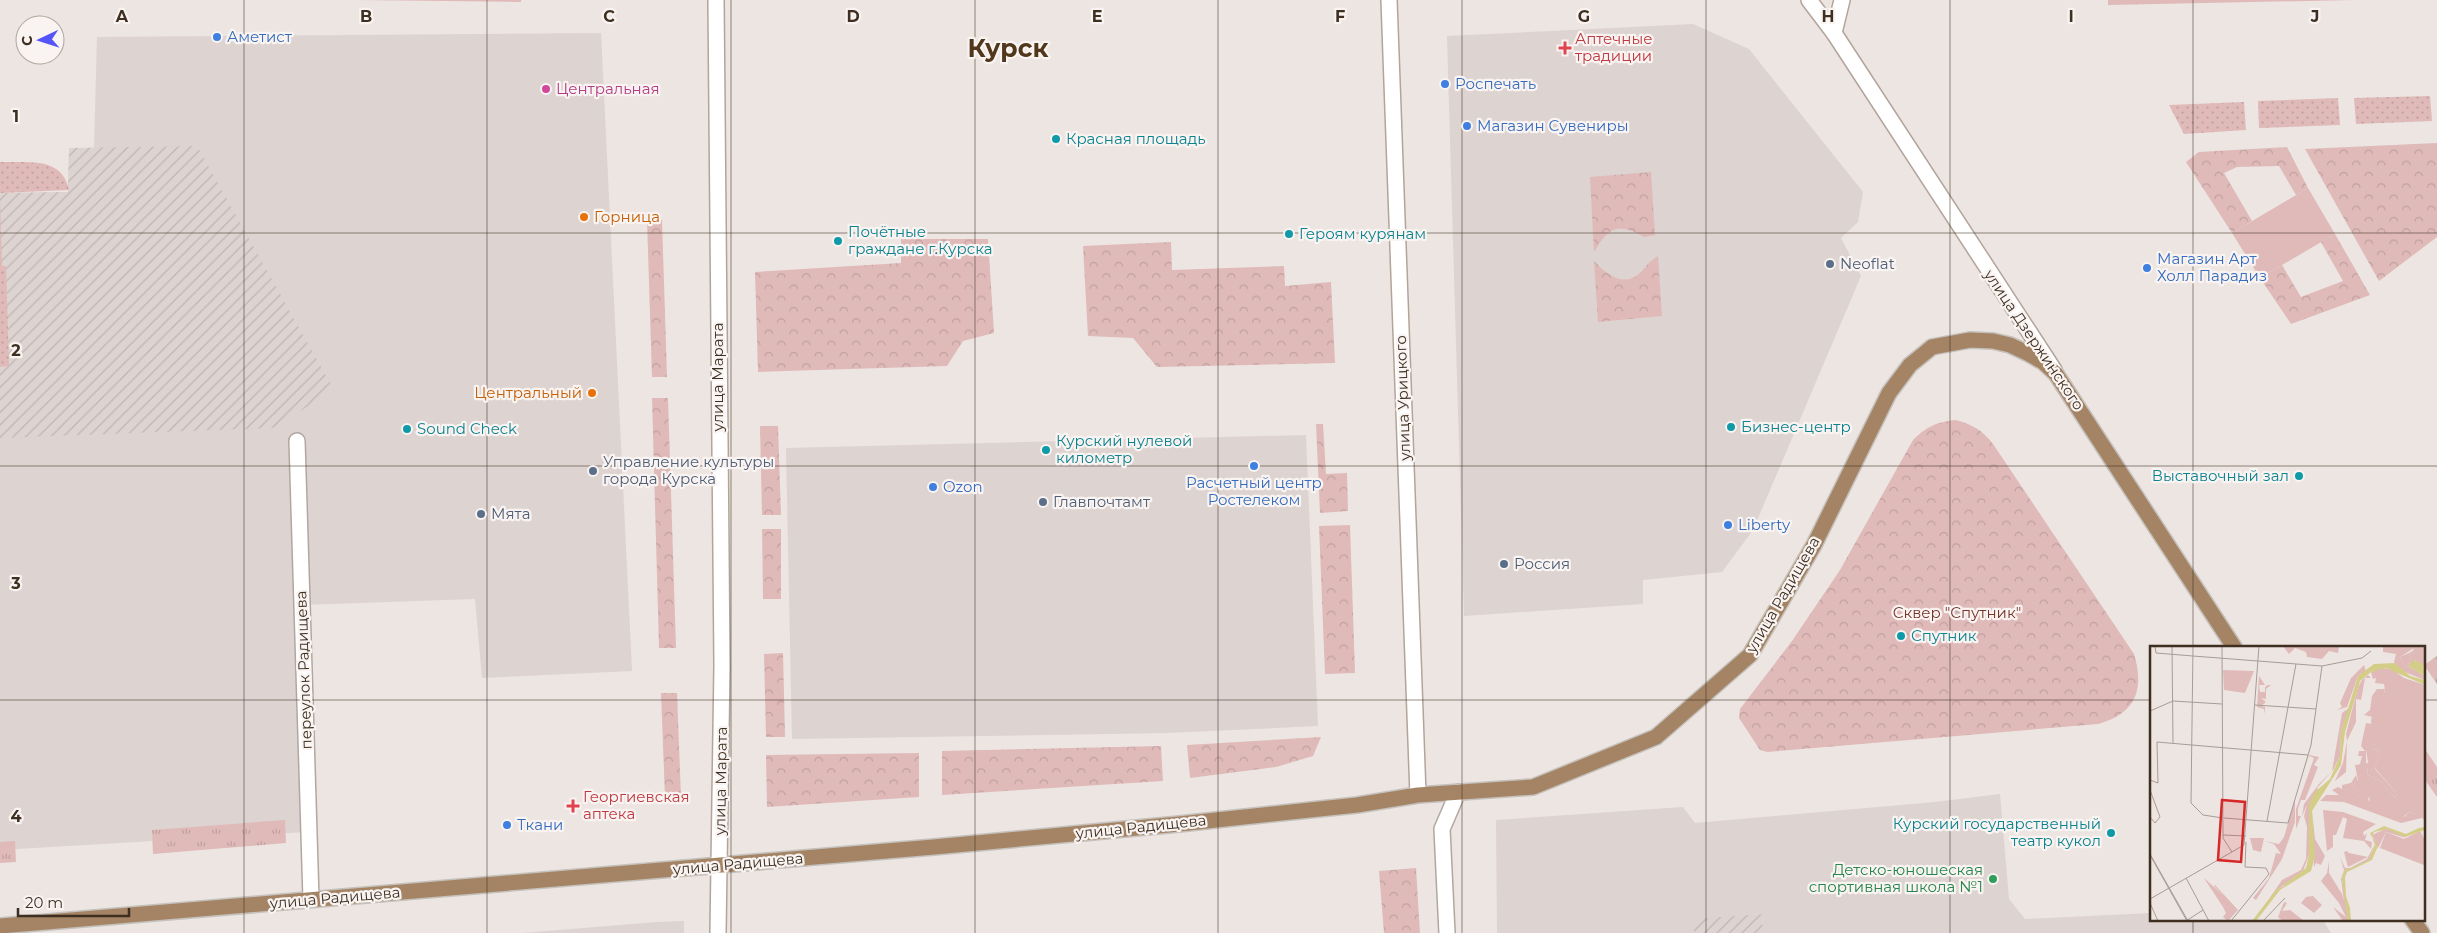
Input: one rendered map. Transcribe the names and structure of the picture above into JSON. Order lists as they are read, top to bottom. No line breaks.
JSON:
{"streets":{"main road":["улица Дзержинского","улица Радищева"],"street":["улица Марата","улица Урицкого","переулок Радищева"]},"crossings":[["улица Дзержинского","улица Радищева"],["улица Марата","улица Радищева"],["улица Урицкого","улица Радищева"],["улица Радищева","переулок Радищева"]],"districts":["Курск"],"parks":["Сквер \"Спутник\""],"places":{"other":["Аметист","Роспечать","Центральная","Магазин Сувениры","Красная площадь","Горница","Героям курянам","Почётные граждане г.Курска","Neoflat","Магазин Арт Холл Парадиз","Центральный","Бизнес-центр","Sound Check","Курский нулевой километр","Расчетный центр Ростелеком","Управление культуры города Курска","Выставочный зал","Ozon","Главпочтамт","Мята","Liberty","Россия","Спутник","Ткани","Курский государственный театр кукол","Детско-юношеская спортивная школа №1"],"health":["Аптечные традиции","Георгиевская аптека"]},"scale_bar":"20 m","north":"left","grid":{"columns":["A","B","C","D","E","F","G","H","I","J"],"rows":["1","2","3","4"]}}
